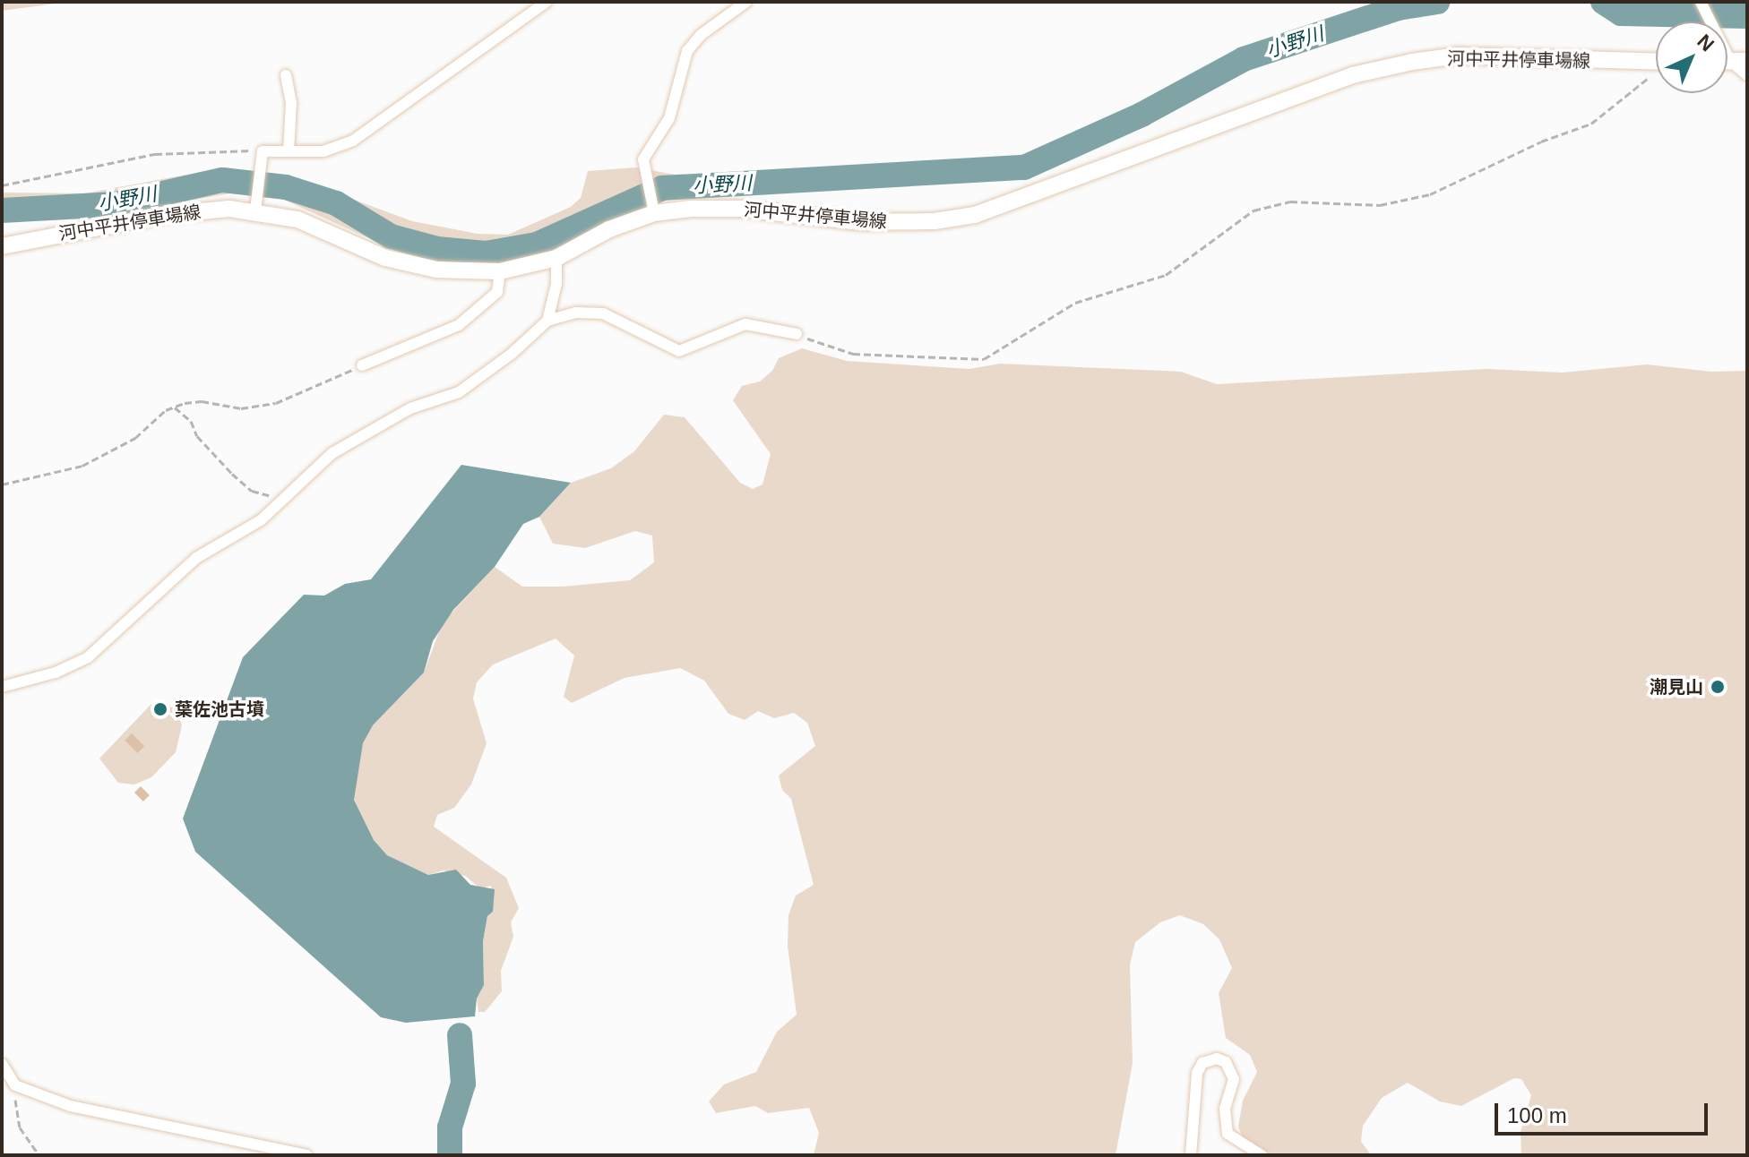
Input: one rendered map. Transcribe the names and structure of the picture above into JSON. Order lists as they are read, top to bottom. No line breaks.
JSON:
{"streets":{"main road":["河中平井停車場線"]},"water":["小野川"],"places":["潮見山","葉佐池古墳"],"scale_bar":"100 m","north":"top right"}
